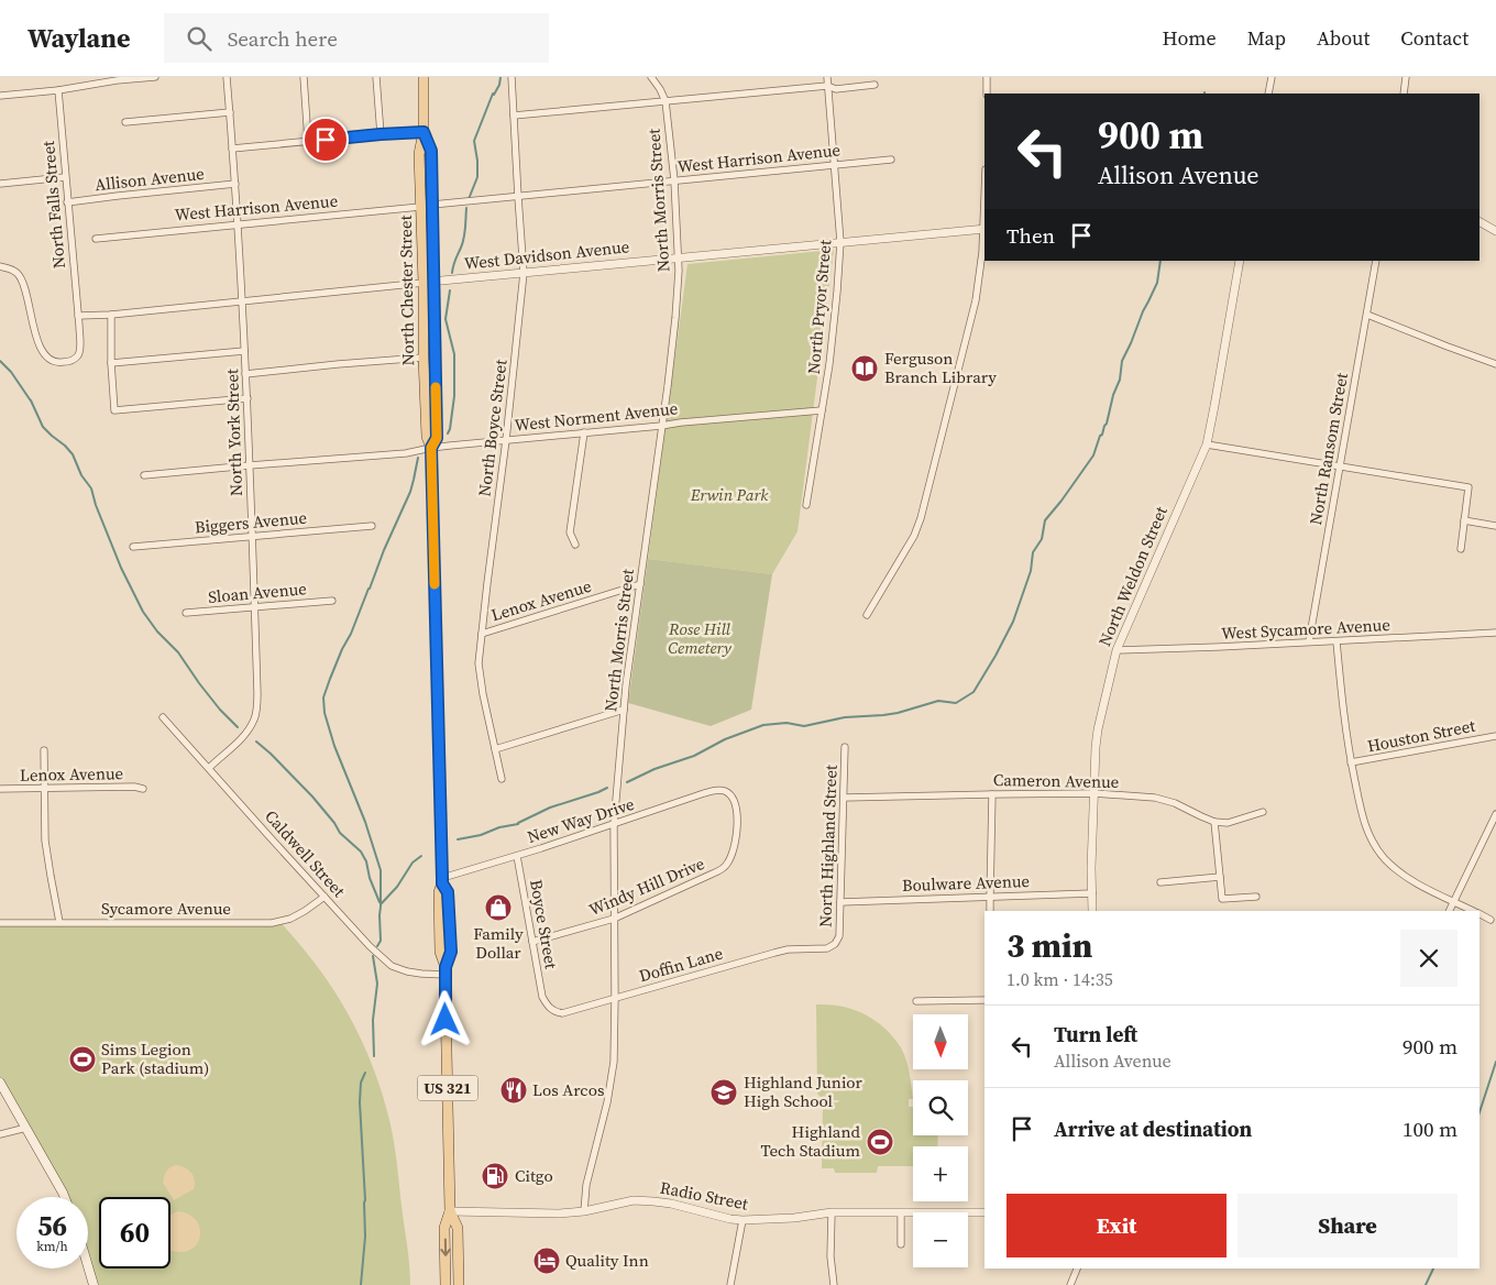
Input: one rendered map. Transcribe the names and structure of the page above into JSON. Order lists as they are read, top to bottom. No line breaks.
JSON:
{"streets":{"main road":["North Chester Street","US 321"],"street":["West Harrison Avenue","Allison Avenue","North Morris Street","North Falls Street","West Davidson Avenue","North Pryor Street","West Norment Avenue","North Boyce Street","North York Street","North Ransom Street","Biggers Avenue","North Weldon Street","Sloan Avenue","Lenox Avenue","West Sycamore Avenue","Houston Street","Cameron Avenue","New Way Drive","North Highland Street","Caldwell Street","Boulware Avenue","Windy Hill Drive","Sycamore Avenue","Boyce Street","Doffin Lane","Radio Street"]},"crossings":[["West Harrison Avenue","North Morris Street"],["West Harrison Avenue","North Chester Street"],["West Harrison Avenue","North Pryor Street"],["West Harrison Avenue","North Boyce Street"],["West Harrison Avenue","North York Street"],["Allison Avenue","North Falls Street"],["Allison Avenue","North York Street"],["North Morris Street","West Davidson Avenue"],["North Morris Street","West Norment Avenue"],["North Morris Street","Lenox Avenue"],["North Morris Street","New Way Drive"],["North Morris Street","Windy Hill Drive"],["North Morris Street","Doffin Lane"],["North Morris Street","Radio Street"],["North Falls Street","West Davidson Avenue"],["West Davidson Avenue","North Chester Street"],["West Davidson Avenue","North Pryor Street"],["West Davidson Avenue","North Boyce Street"],["West Davidson Avenue","North York Street"],["North Chester Street","West Norment Avenue"],["North Chester Street","New Way Drive"],["North Chester Street","Caldwell Street"],["North Chester Street","Radio Street"],["North Pryor Street","West Norment Avenue"],["West Norment Avenue","North Boyce Street"],["West Norment Avenue","North York Street"],["North Boyce Street","Lenox Avenue"],["North York Street","Biggers Avenue"],["North York Street","Sloan Avenue"],["North York Street","Caldwell Street"],["North Ransom Street","West Sycamore Avenue"],["North Weldon Street","West Sycamore Avenue"],["North Weldon Street","Cameron Avenue"],["North Weldon Street","Boulware Avenue"],["Cameron Avenue","North Highland Street"],["New Way Drive","Windy Hill Drive"],["New Way Drive","Boyce Street"],["North Highland Street","Boulware Avenue"],["North Highland Street","Doffin Lane"],["Caldwell Street","Sycamore Avenue"],["Windy Hill Drive","Boyce Street"],["Boyce Street","Doffin Lane"]],"parks":["Erwin Park","Rose Hill Cemetery"],"places":{"library":["Ferguson Branch Library"],"shop":["Family Dollar"],"sports":["Sims Legion Park (stadium)","Highland Tech Stadium"],"restaurant":["Los Arcos"],"school or university":["Highland Junior High School"],"fuel station":["Citgo"],"hotel":["Quality Inn"]},"north":"bottom","page":{"header":"Waylane","search":"Search here","nav":["Home","Map","About","Contact"],"turn":["900 m","Allison Avenue"],"then":"Then","heading":["3 min","1.0 km · 14:35"],"list":[{"name":"Turn left","note":"Allison Avenue","value":"900 m"},{"name":"Arrive at destination","value":"100 m"}],"map_buttons":["+","−"],"buttons":["Exit","Share"],"speed":"56 km/h","limit":"60"}}
